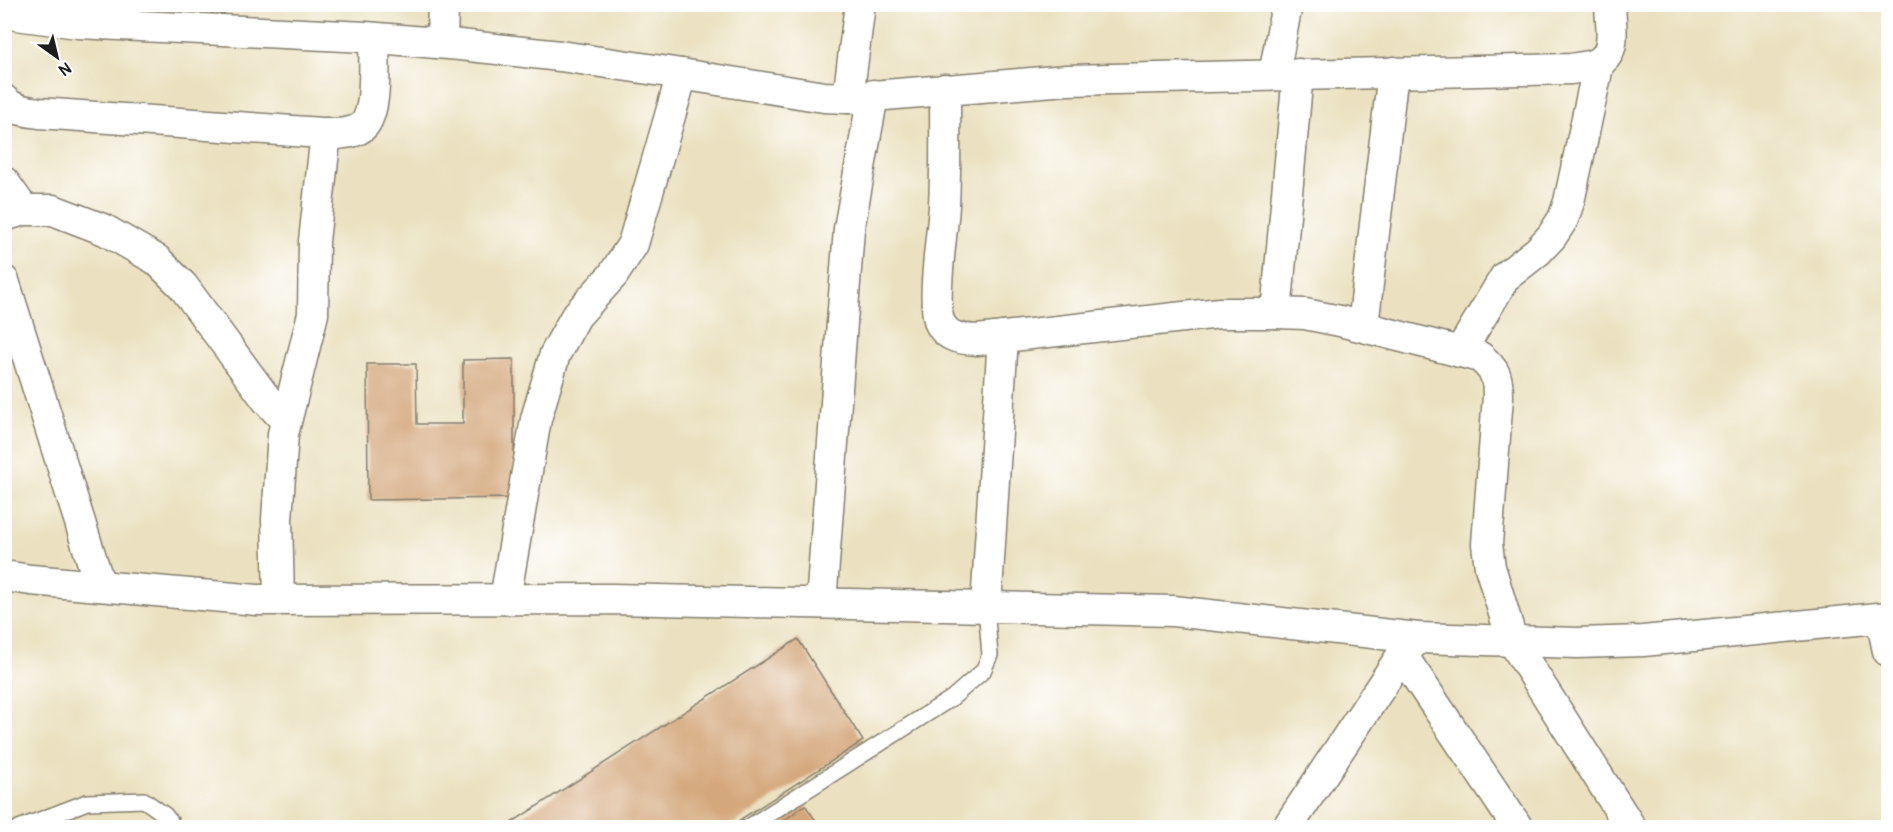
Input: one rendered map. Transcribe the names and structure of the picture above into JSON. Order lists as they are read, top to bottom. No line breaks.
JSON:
{"north":"bottom right"}
